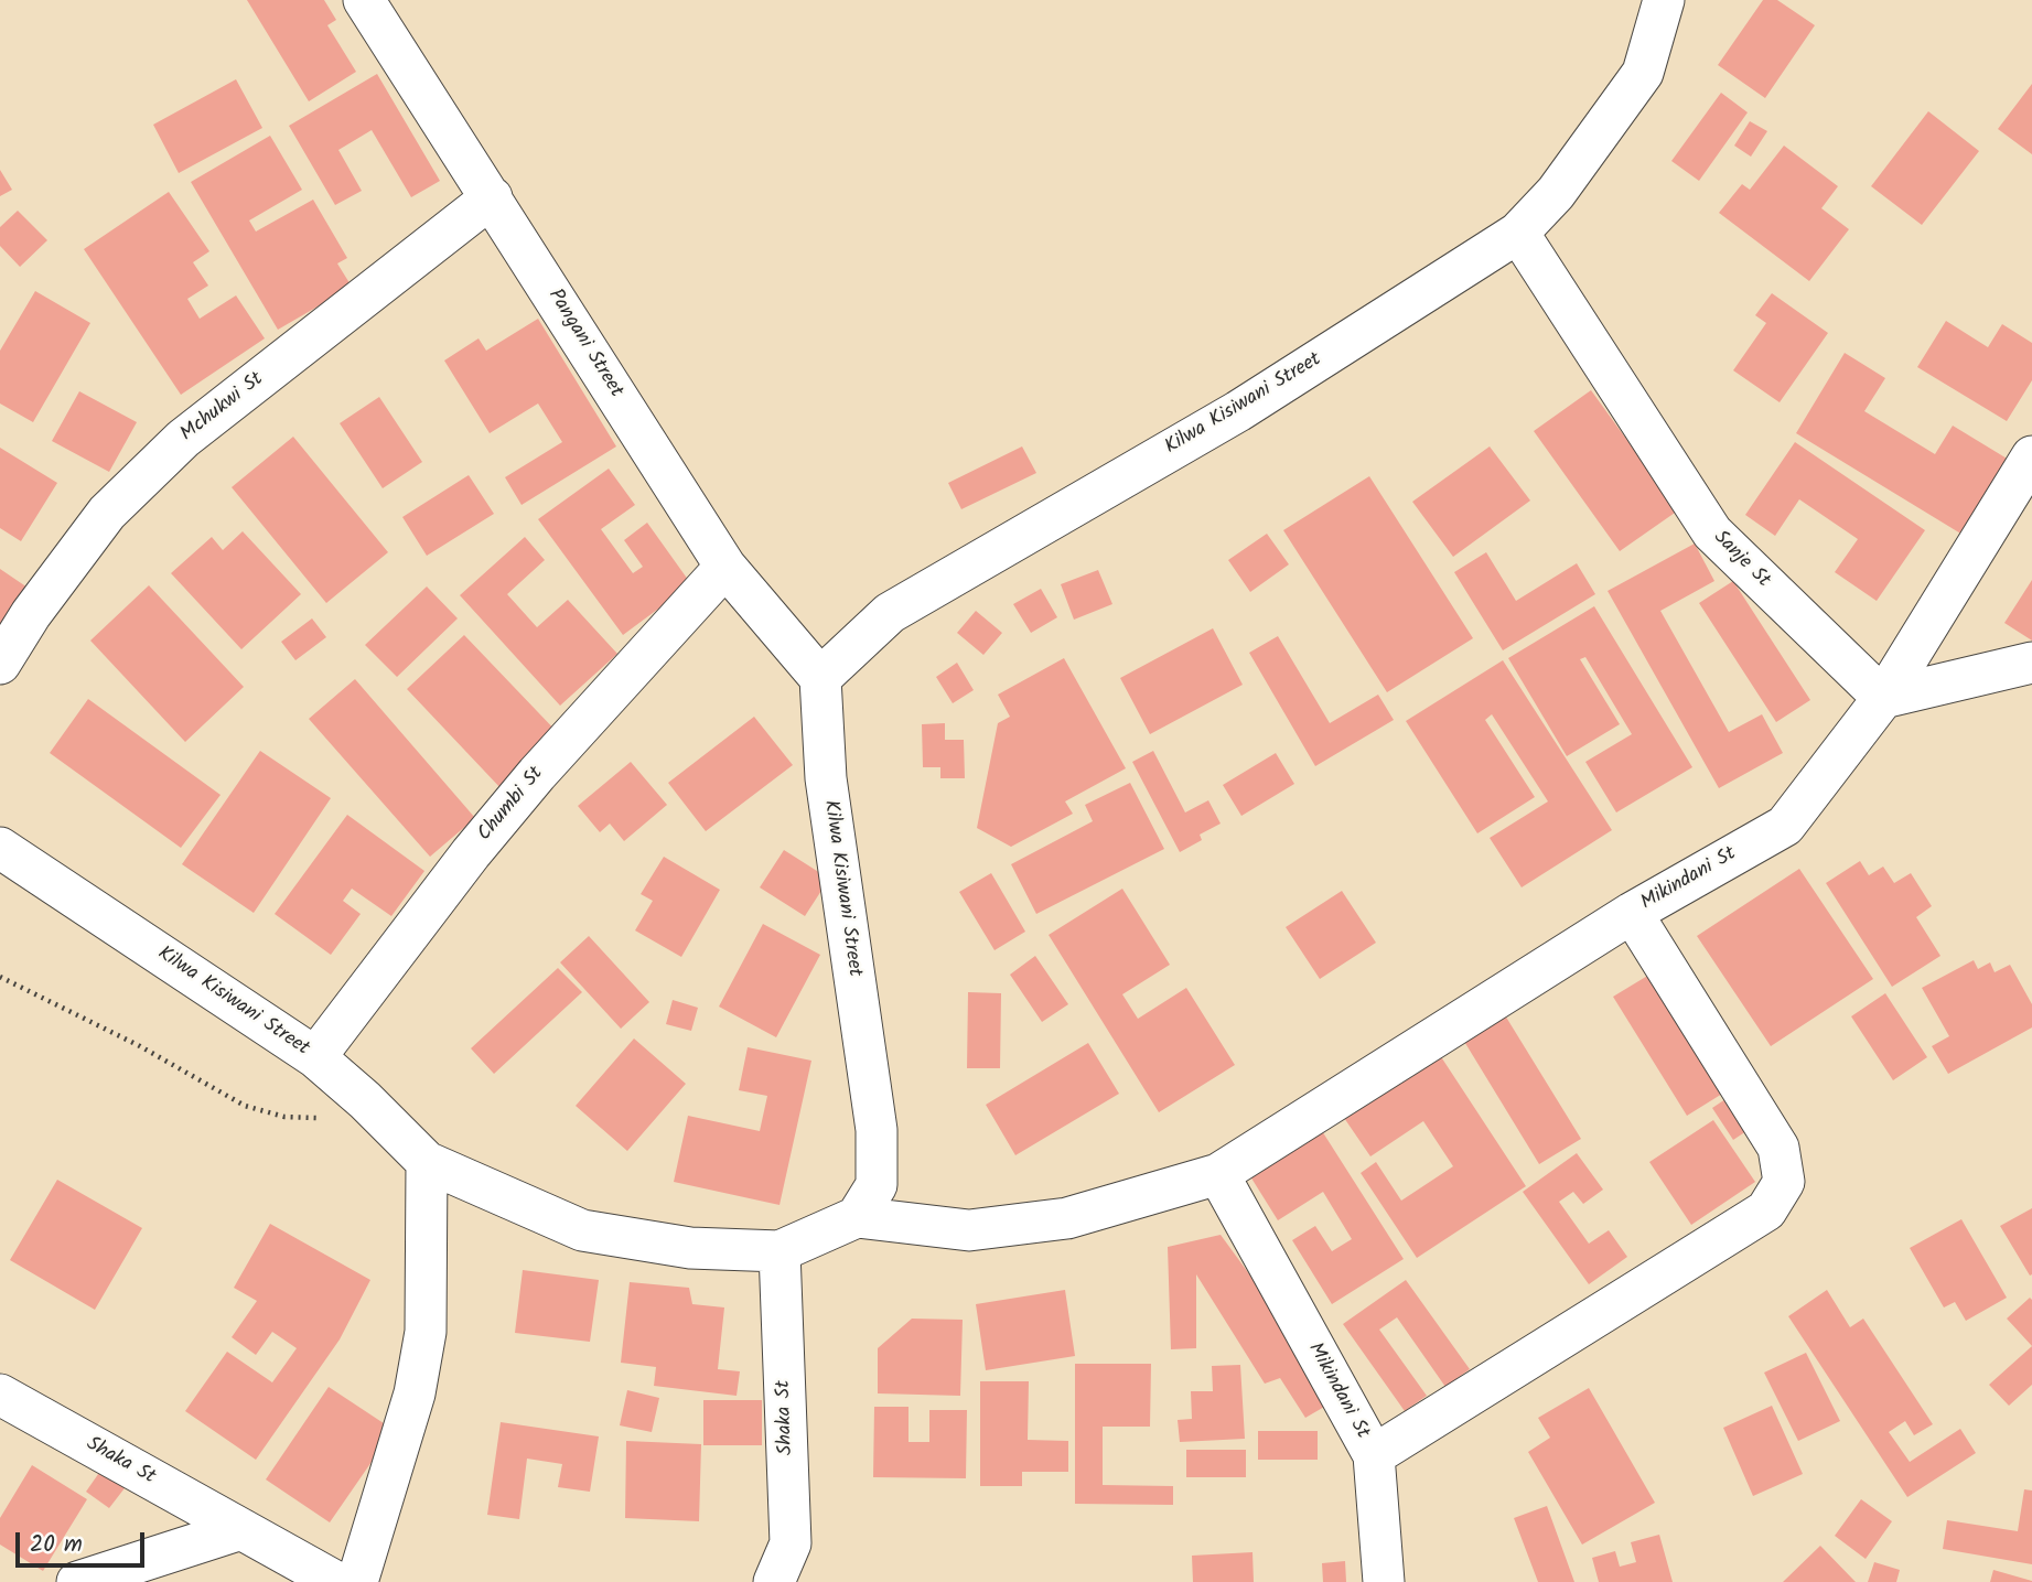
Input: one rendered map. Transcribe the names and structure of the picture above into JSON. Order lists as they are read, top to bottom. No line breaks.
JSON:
{"streets":{"street":["Pangani Street","Kilwa Kisiwani Street","Mchukwi St","Sanje St","Chumbi St","Mikindani St","Shaka St"]},"crossings":[["Pangani Street","Kilwa Kisiwani Street"],["Pangani Street","Mchukwi St"],["Pangani Street","Chumbi St"],["Kilwa Kisiwani Street","Sanje St"],["Kilwa Kisiwani Street","Chumbi St"],["Kilwa Kisiwani Street","Mikindani St"],["Kilwa Kisiwani Street","Shaka St"],["Sanje St","Mikindani St"]],"scale_bar":"20 m"}
